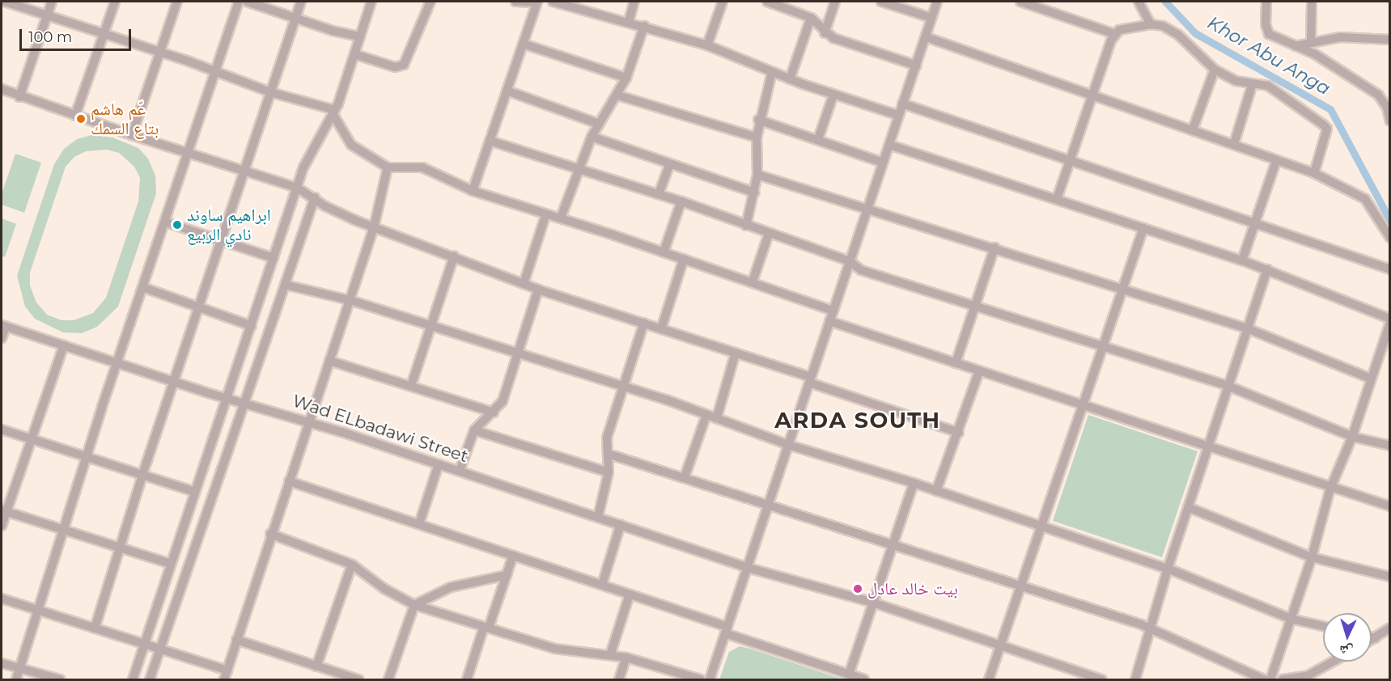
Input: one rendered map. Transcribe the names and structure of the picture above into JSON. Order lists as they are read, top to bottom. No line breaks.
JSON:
{"streets":{"street":["Wad ELbadawi Street"]},"districts":["ARDA SOUTH"],"water":["Khor Abu Anga"],"places":["عّم هاشم بتاع السمك","ابراهيم ساوند نادي الربيع","بيت خالد عادل"],"scale_bar":"100 m","north":"bottom"}
